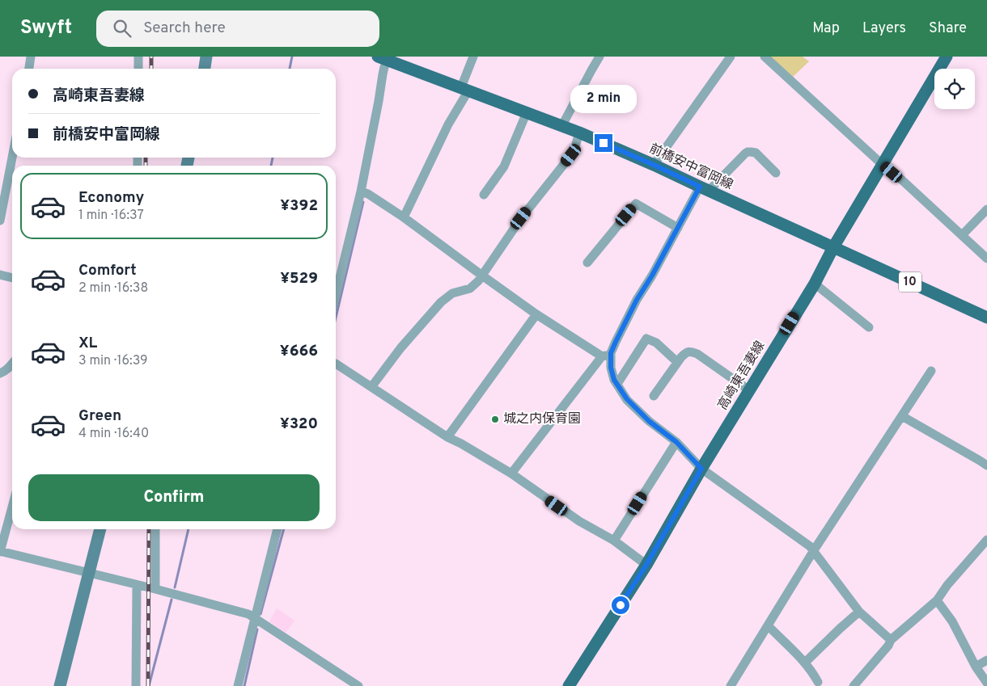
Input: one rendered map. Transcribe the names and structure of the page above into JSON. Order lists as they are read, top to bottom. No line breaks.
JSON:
{"streets":{"main road":["前橋安中富岡線","10","高崎東吾妻線"]},"crossings":[["前橋安中富岡線","高崎東吾妻線"]],"places":["城之内保育園"],"page":{"header":"Swyft","search":"Search here","nav":["Map","Layers","Share"],"banner":["高崎東吾妻線","前橋安中富岡線"],"bubble":"2 min","list":[{"name":"Economy","note":"1 min · 16:37","value":"¥392"},{"name":"Comfort","note":"2 min · 16:38","value":"¥529"},{"name":"XL","note":"3 min · 16:39","value":"¥666"},{"name":"Green","note":"4 min · 16:40","value":"¥320"}],"buttons":"Confirm"}}
